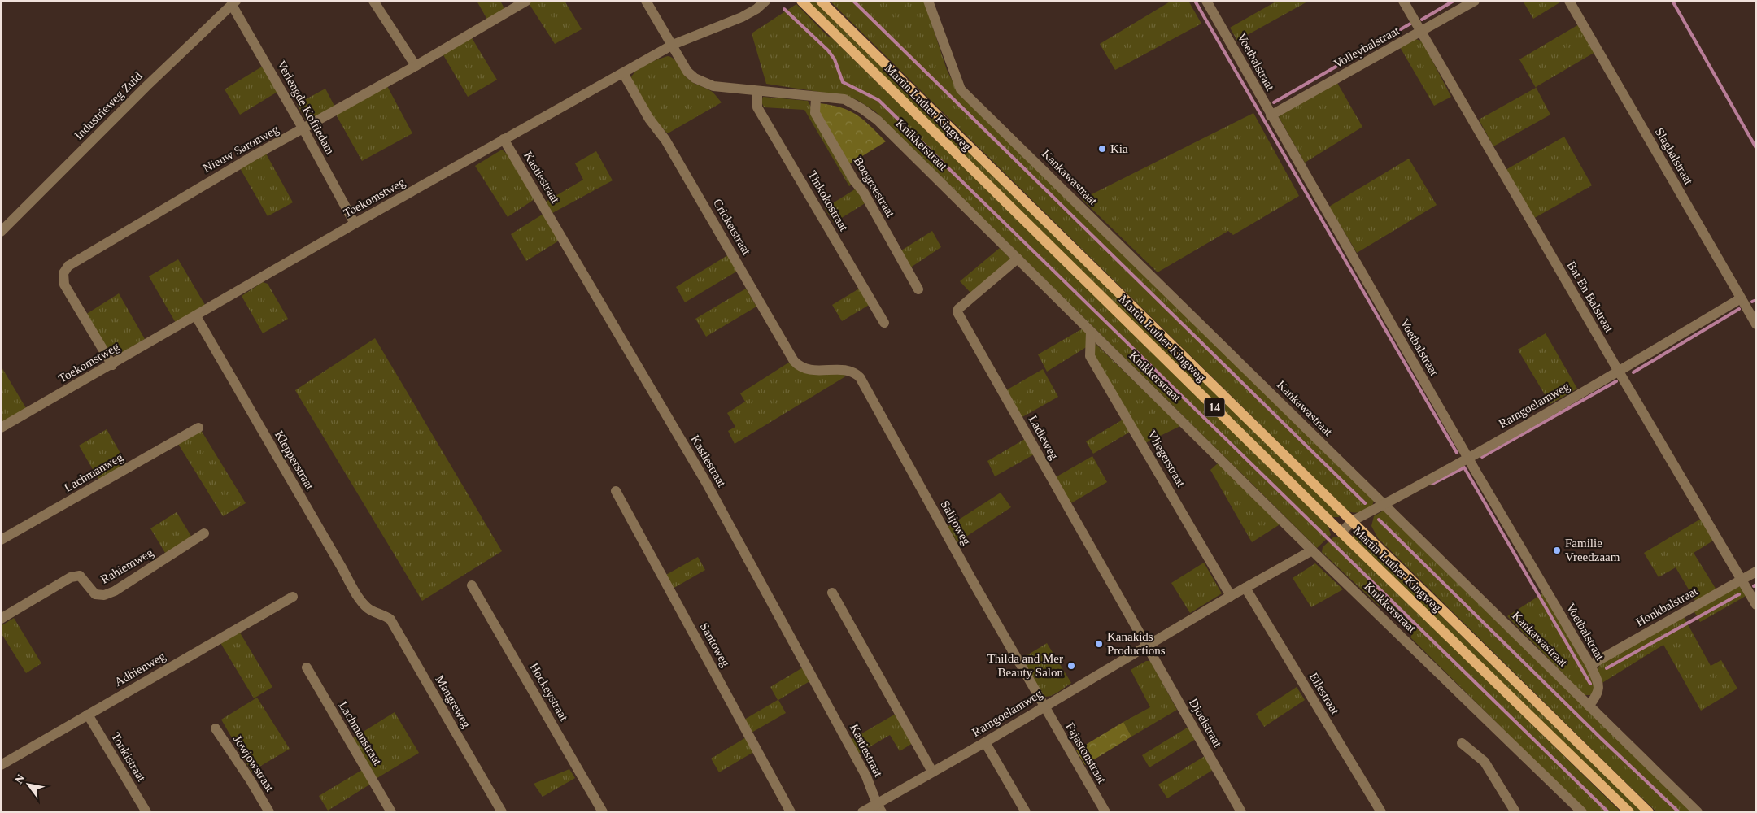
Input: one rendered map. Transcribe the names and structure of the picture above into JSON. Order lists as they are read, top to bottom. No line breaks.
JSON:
{"streets":{"main road":["Martin Luther Kingweg","14"],"street":["Volleybalstraat","Voetbalstraat","Industrieweg Zuid","Verlengde Koffiedam","Knikkerstraat","Nieuw Saronweg","Slagbalstraat","Kastiestraat","Kankawastraat","Boegroestraat","Toekomstweg","Tinkokostraat","Cricketstraat","Bat En Balstraat","Ramgoelamweg","Ladieweg","Vliegerstraat","Klepperstraat","Lachmanweg","Salijoweg","Rahiemweg","Honkbalstraat","Santoweg","Adhienweg","Hockeystraat","Ellestraat","Mangreweg","Djoelstraat","Lachmanstraat","Fajastonstraat","Tonkistraat","Jowjowstraat"]},"crossings":[["Volleybalstraat","Voetbalstraat"],["Volleybalstraat","Bat En Balstraat"],["Voetbalstraat","Kankawastraat"],["Voetbalstraat","Ramgoelamweg"],["Voetbalstraat","Honkbalstraat"],["Industrieweg Zuid","Verlengde Koffiedam"],["Verlengde Koffiedam","Nieuw Saronweg"],["Verlengde Koffiedam","Toekomstweg"],["Martin Luther Kingweg","Ramgoelamweg"],["Knikkerstraat","Boegroestraat"],["Knikkerstraat","Toekomstweg"],["Knikkerstraat","Tinkokostraat"],["Knikkerstraat","Ramgoelamweg"],["Knikkerstraat","Ladieweg"],["Knikkerstraat","Vliegerstraat"],["Nieuw Saronweg","Toekomstweg"],["Slagbalstraat","Ramgoelamweg"],["Kastiestraat","Toekomstweg"],["Kastiestraat","Ramgoelamweg"],["Kankawastraat","Ramgoelamweg"],["Toekomstweg","Cricketstraat"],["Toekomstweg","Klepperstraat"],["Cricketstraat","Salijoweg"],["Bat En Balstraat","Ramgoelamweg"],["Bat En Balstraat","Honkbalstraat"],["Ramgoelamweg","Ladieweg"],["Ramgoelamweg","Vliegerstraat"],["Ramgoelamweg","Salijoweg"],["Ramgoelamweg","Ellestraat"],["Ramgoelamweg","Djoelstraat"],["Ramgoelamweg","Fajastonstraat"],["Ladieweg","Djoelstraat"],["Klepperstraat","Mangreweg"],["Salijoweg","Fajastonstraat"],["Adhienweg","Tonkistraat"]],"places":["Kia","Familie Vreedzaam","Kanakids Productions","Thilda and Mer Beauty Salon"],"north":"top left"}
